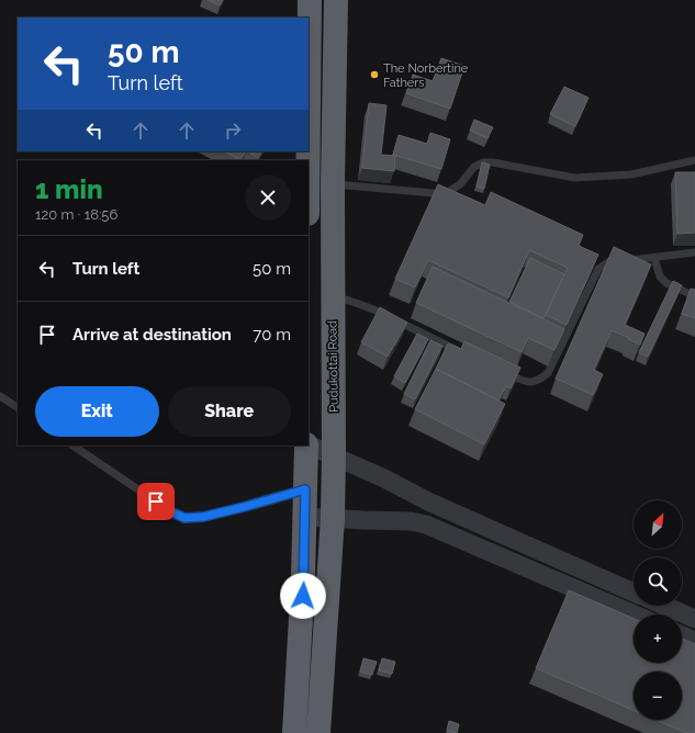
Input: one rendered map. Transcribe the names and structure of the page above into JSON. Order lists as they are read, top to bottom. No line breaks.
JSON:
{"streets":{"highway":["Pudukottai Road"]},"places":["The Norbertine Fathers"],"north":"top right","page":{"turn":["50 m","Turn left"],"heading":["1 min","120 m · 18:56"],"list":[{"name":"Turn left","value":"50 m"},{"name":"Arrive at destination","value":"70 m"}],"buttons":["Exit","Share"],"map_buttons":["+","−"]}}
